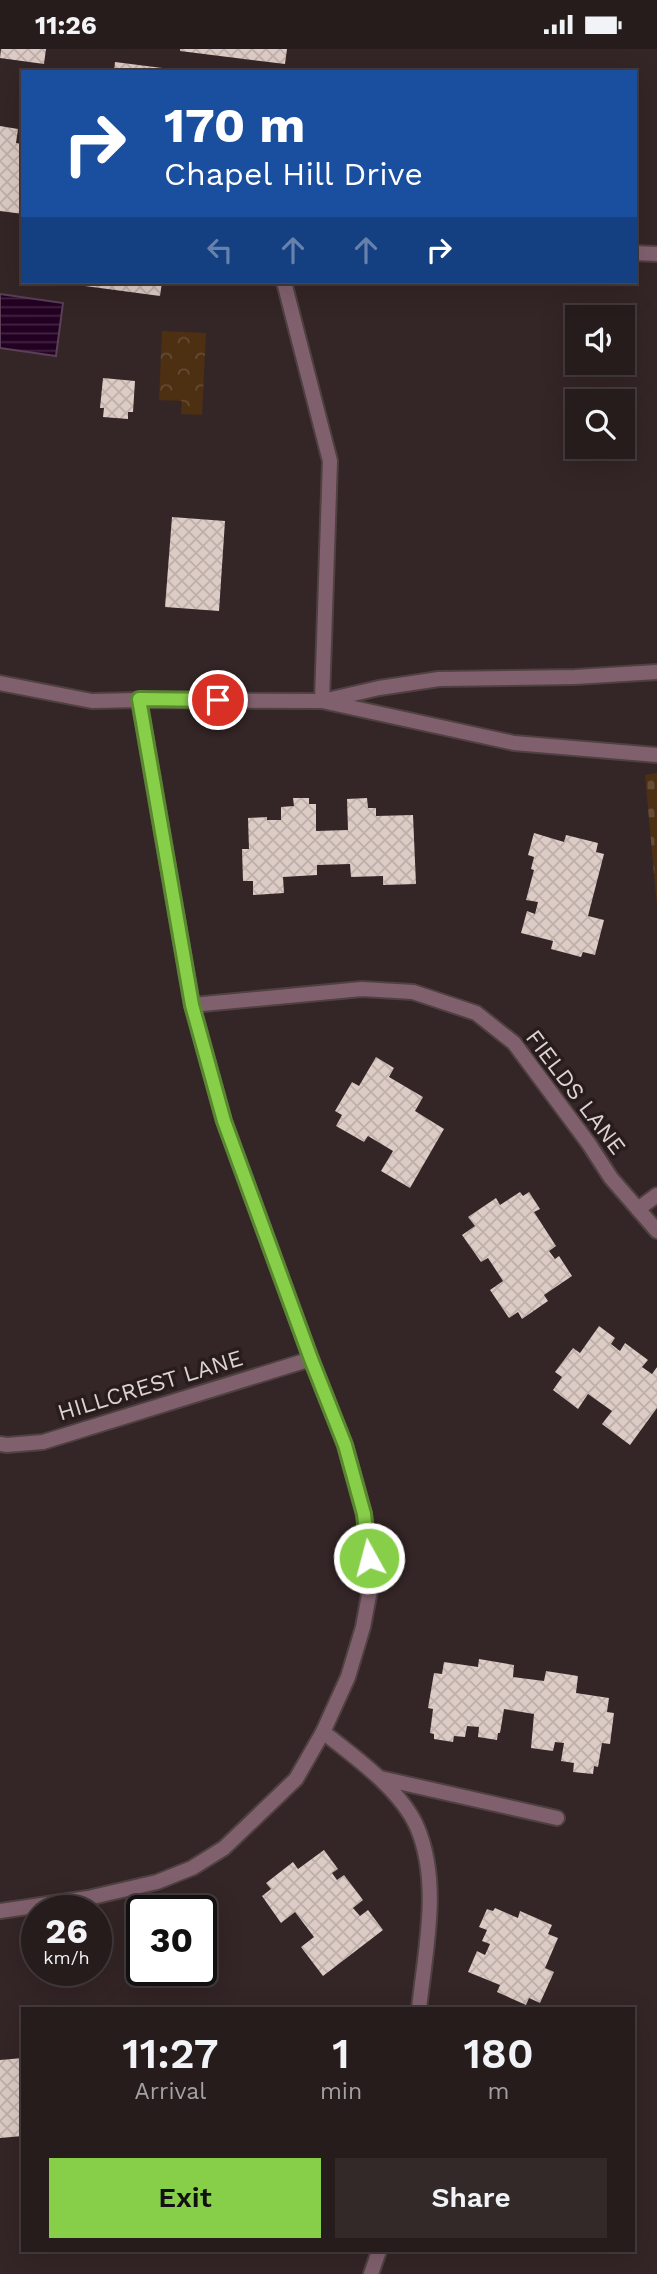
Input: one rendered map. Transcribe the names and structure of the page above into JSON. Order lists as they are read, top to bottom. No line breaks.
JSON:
{"streets":{"street":["FIELDS LANE","HILLCREST LANE"]},"page":{"status":"11:26","turn":["170 m","Chapel Hill Drive"],"speed":"26 km/h","limit":"30","eta":["11:27","Arrival","1","min","180","m"],"buttons":["Exit","Share"]}}
